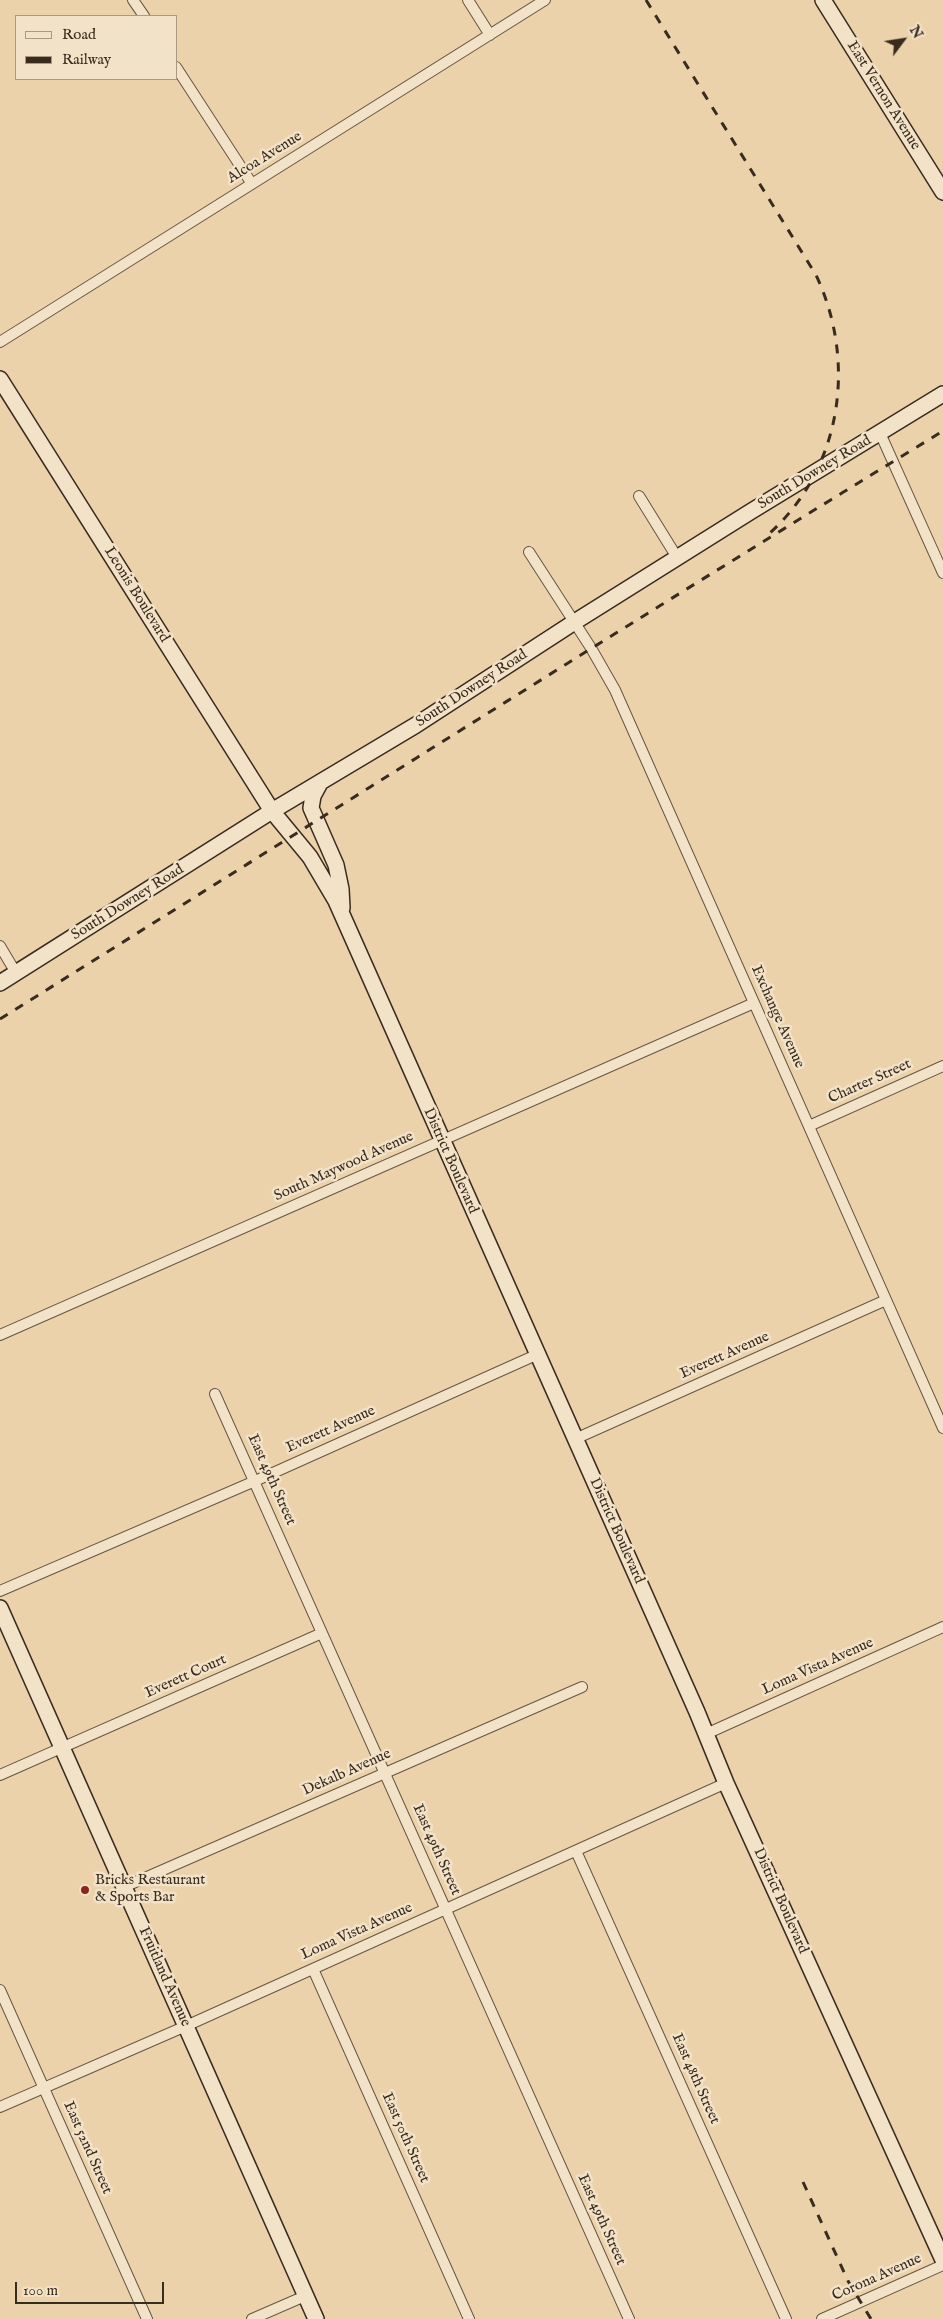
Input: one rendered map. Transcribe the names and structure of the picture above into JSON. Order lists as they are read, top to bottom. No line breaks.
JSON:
{"streets":{"main road":["East Vernon Avenue","South Downey Road","Leonis Boulevard","District Boulevard","Fruitland Avenue"],"street":["Alcoa Avenue","Exchange Avenue","Charter Street","South Maywood Avenue","Everett Avenue","East 49th Street","Loma Vista Avenue","Everett Court","Dekalb Avenue","East 48th Street","East 50th Street","East 52nd Street","Corona Avenue"]},"crossings":[["South Downey Road","Leonis Boulevard"],["South Downey Road","Exchange Avenue"],["South Downey Road","District Boulevard"],["Leonis Boulevard","District Boulevard"],["Exchange Avenue","Charter Street"],["Exchange Avenue","South Maywood Avenue"],["Exchange Avenue","Everett Avenue"],["District Boulevard","South Maywood Avenue"],["District Boulevard","Everett Avenue"],["District Boulevard","Loma Vista Avenue"],["Everett Avenue","East 49th Street"],["East 49th Street","Loma Vista Avenue"],["East 49th Street","Everett Court"],["East 49th Street","Dekalb Avenue"],["Loma Vista Avenue","Fruitland Avenue"],["Loma Vista Avenue","East 48th Street"],["Loma Vista Avenue","East 50th Street"],["Loma Vista Avenue","East 52nd Street"],["Everett Court","Fruitland Avenue"],["Dekalb Avenue","Fruitland Avenue"]],"places":["Bricks Restaurant & Sports Bar"],"legend":["Road","Railway"],"scale_bar":"100 m","north":"top right"}
